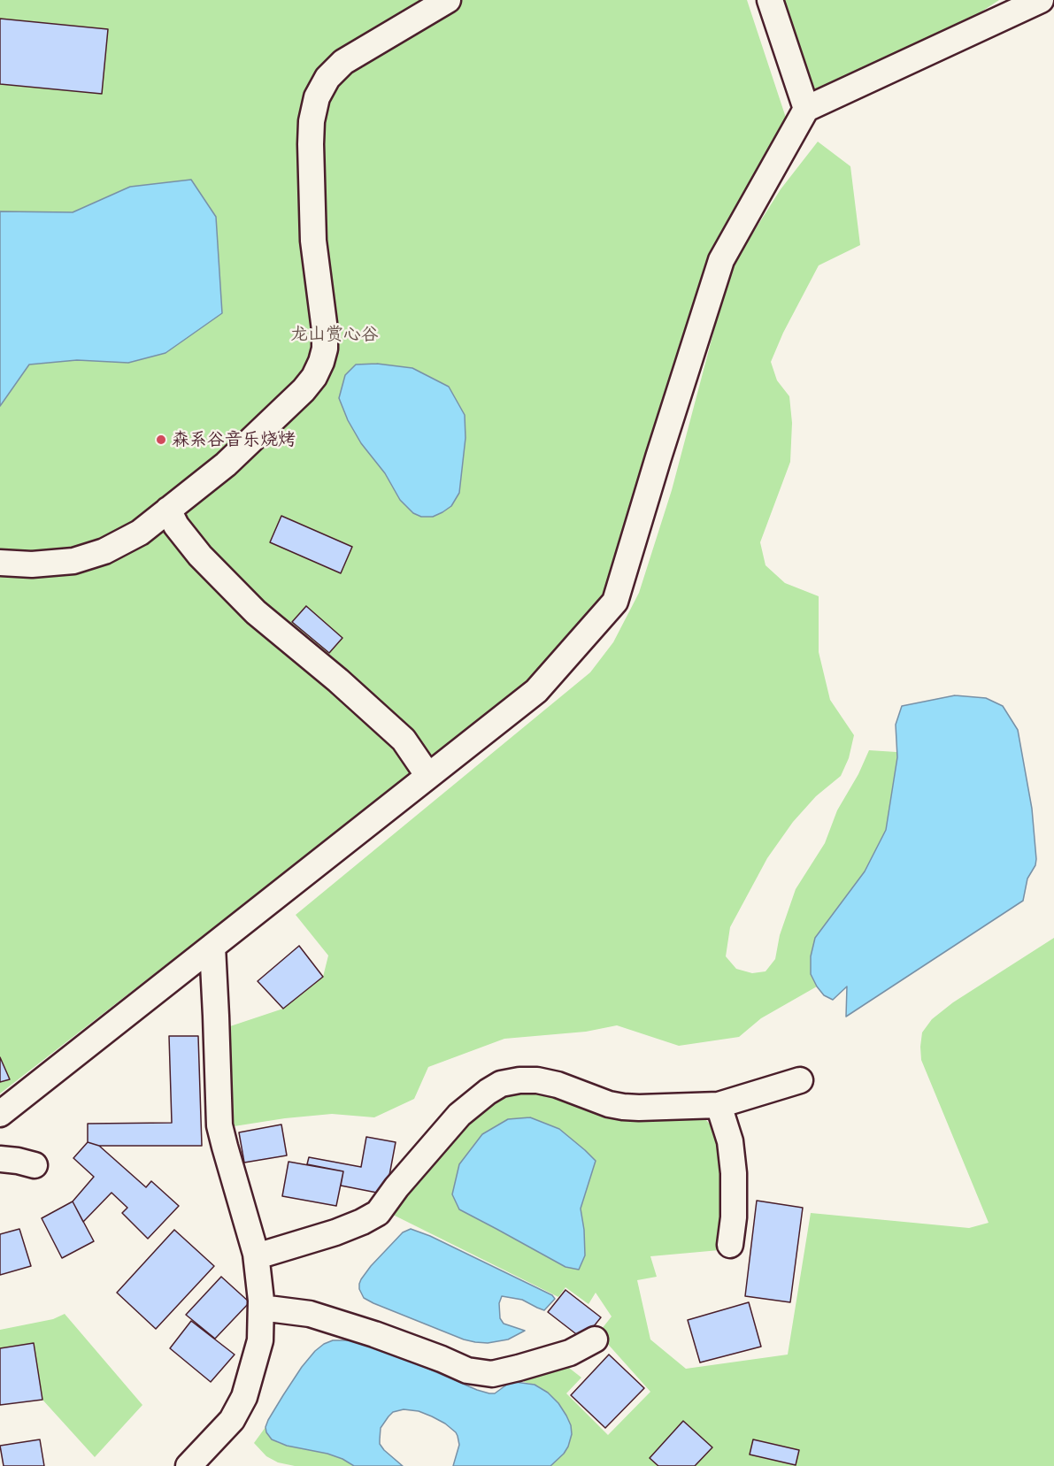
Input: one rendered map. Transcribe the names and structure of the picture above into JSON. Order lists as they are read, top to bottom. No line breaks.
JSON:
{"parks":["龙山赏心谷"],"places":["森系谷音乐烧烤"]}
